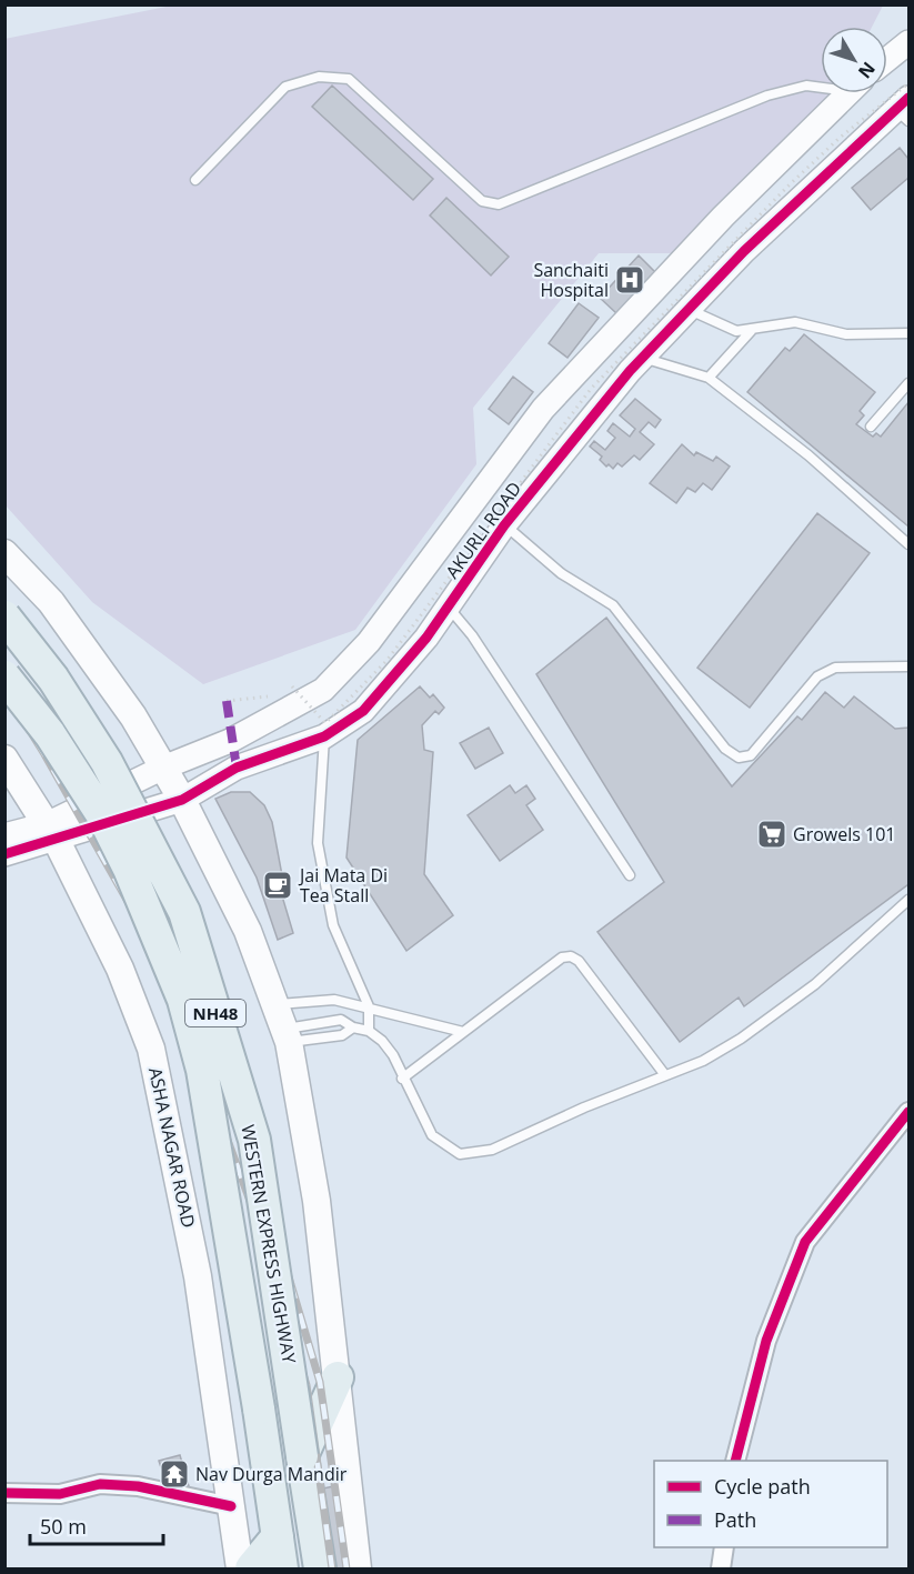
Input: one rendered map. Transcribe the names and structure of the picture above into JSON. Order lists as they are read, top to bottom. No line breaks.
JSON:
{"streets":{"highway":["NH48","WESTERN EXPRESS HIGHWAY"],"main road":["ASHA NAGAR ROAD"],"street":["AKURLI ROAD"]},"crossings":[["AKURLI ROAD","ASHA NAGAR ROAD"]],"places":{"hospital":["Sanchaiti Hospital"],"supermarket":["Growels 101"],"cafe":["Jai Mata Di Tea Stall"],"temple":["Nav Durga Mandir"]},"legend":["Cycle path","Path"],"scale_bar":"50 m","north":"bottom right"}
